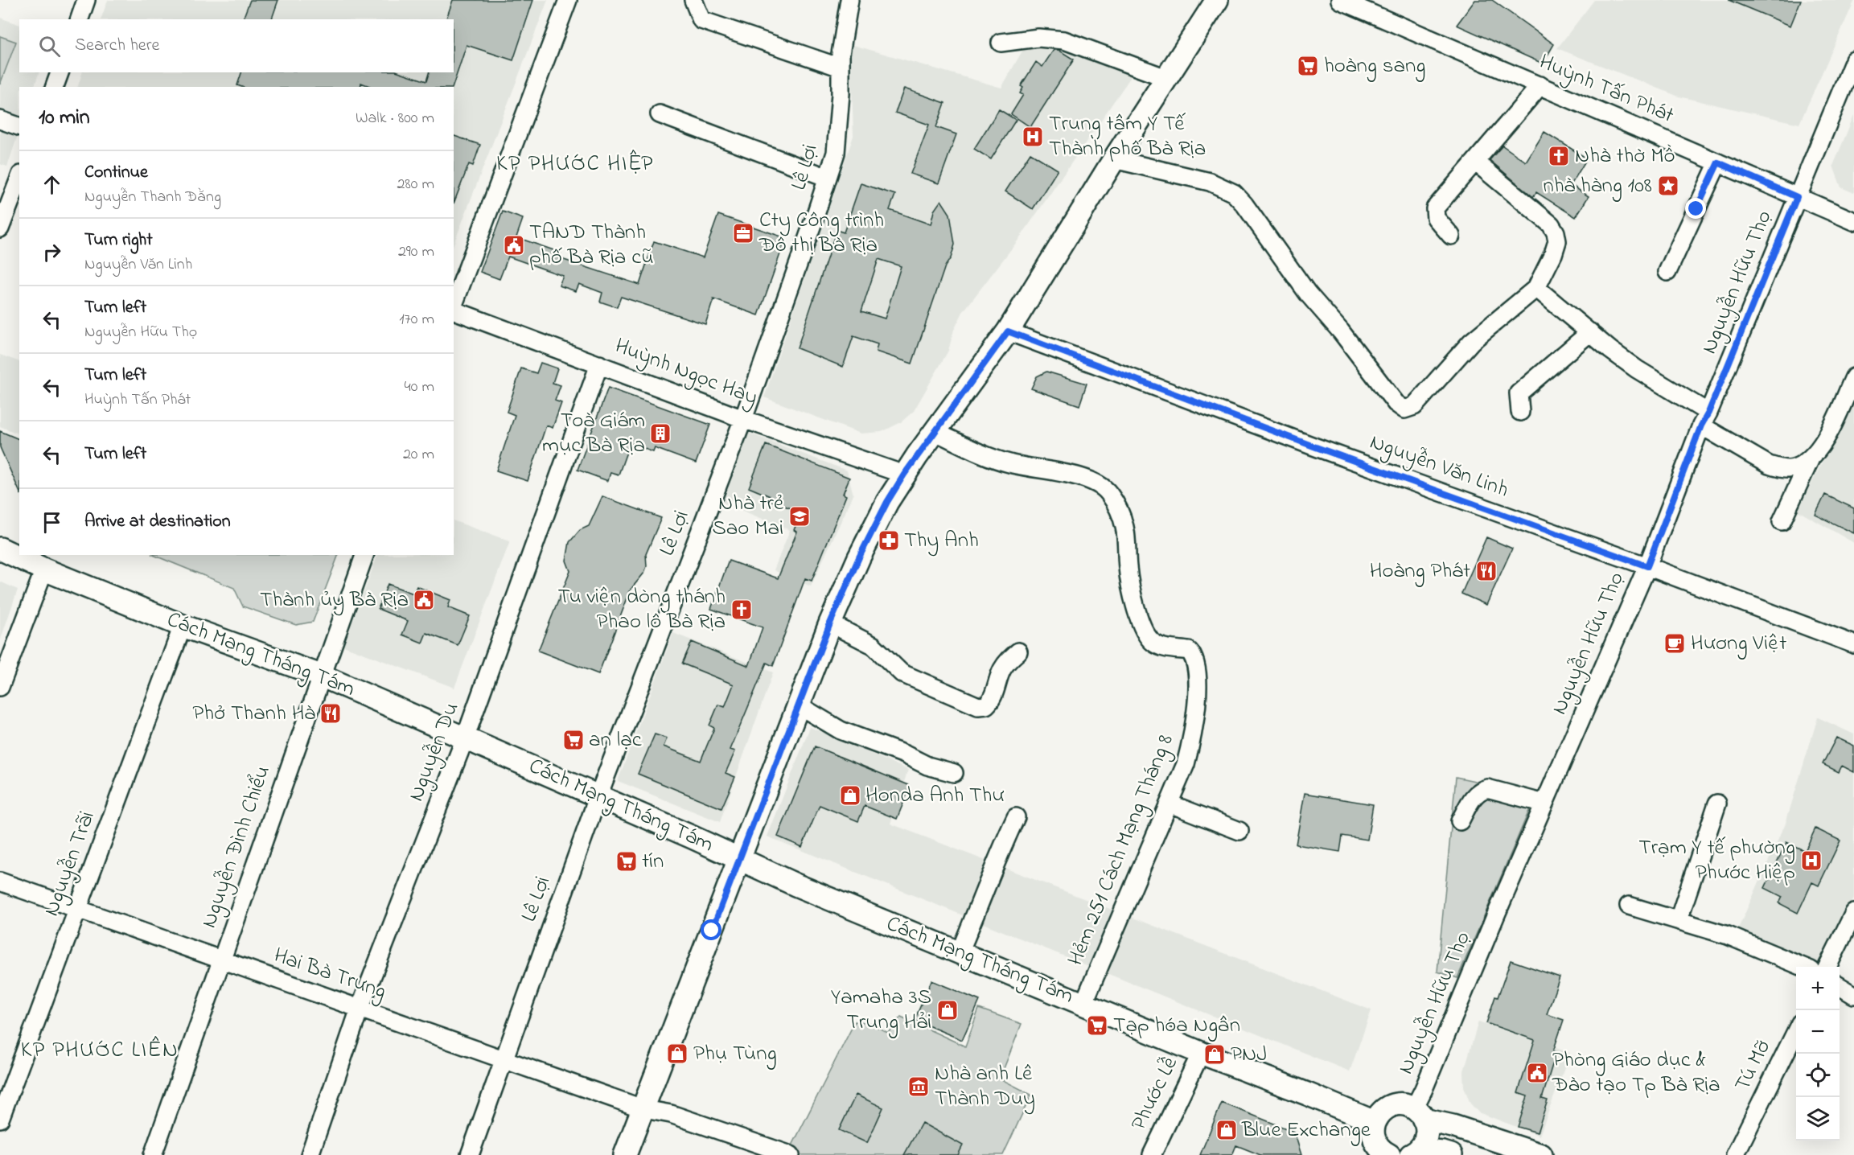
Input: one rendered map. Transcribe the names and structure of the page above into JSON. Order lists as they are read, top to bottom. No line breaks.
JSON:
{"streets":{"main road":["Cách Mạng Tháng Tám"],"street":["Huỳnh Tấn Phát","Lê Lợi","Nguyễn Hữu Thọ","Huỳnh Ngọc Hay","Nguyễn Văn Linh","Nguyễn Du","Nguyễn Đình Chiểu","Hẻm 251 Cách Mạng Tháng 8","Nguyễn Trãi","Hai Bà Trưng","Tú Mỡ","Phước Lễ"]},"crossings":[["Huỳnh Tấn Phát","Nguyễn Hữu Thọ"],["Lê Lợi","Huỳnh Ngọc Hay"],["Lê Lợi","Cách Mạng Tháng Tám"],["Lê Lợi","Hai Bà Trưng"],["Nguyễn Hữu Thọ","Nguyễn Văn Linh"],["Huỳnh Ngọc Hay","Nguyễn Du"],["Cách Mạng Tháng Tám","Nguyễn Du"],["Cách Mạng Tháng Tám","Nguyễn Đình Chiểu"],["Cách Mạng Tháng Tám","Hẻm 251 Cách Mạng Tháng 8"],["Cách Mạng Tháng Tám","Nguyễn Trãi"],["Cách Mạng Tháng Tám","Phước Lễ"],["Nguyễn Du","Hai Bà Trưng"],["Nguyễn Đình Chiểu","Hai Bà Trưng"],["Nguyễn Trãi","Hai Bà Trưng"]],"districts":["KP PHƯỚC HIỆP","KP PHƯỚC LIÊN"],"places":{"supermarket":["hoàng sang","an lạc","tín","Tạp hóa Ngân"],"hospital":["Trung tâm Y Tế Thành phố Bà Rịa","Trạm Y tế phường Phước Hiệp"],"church":["Nhà thờ Mồ","Tu viện dòng thánh Phao lô Bà Rịa"],"place":["nhà hàng 108"],"office":["Cty Công trình Đô thị Bà Rịa"],"public building":["TAND Thành phố Bà Rịa cũ","Thành ủy Bà Rịa","Phòng Giáo dục & Đào tạo Tp Bà Rịa"],"building":["Toà Giám mục Bà Rịa"],"school or university":["Nhà trẻ Sao Mai"],"pharmacy":["Thy Anh"],"restaurant":["Hoàng Phát","Phở Thanh Hà"],"cafe":["Hương Việt"],"shop":["Honda Anh Thư","Yamaha 3S Trung Hải","Phụ Tùng","PNJ","Blue Exchange"],"museum":["Nhà anh Lê Thành Duy"]},"page":{"search":"Search here","heading":["10 min","Walk · 800 m"],"list":[["Continue","Nguyễn Thanh Đằng","280 m"],["Turn right","Nguyễn Văn Linh","290 m"],["Turn left","Nguyễn Hữu Thọ","170 m"],["Turn left","Huỳnh Tấn Phát","40 m"],["Turn left","20 m"],"Arrive at destination"],"map_buttons":["+","−"]}}
